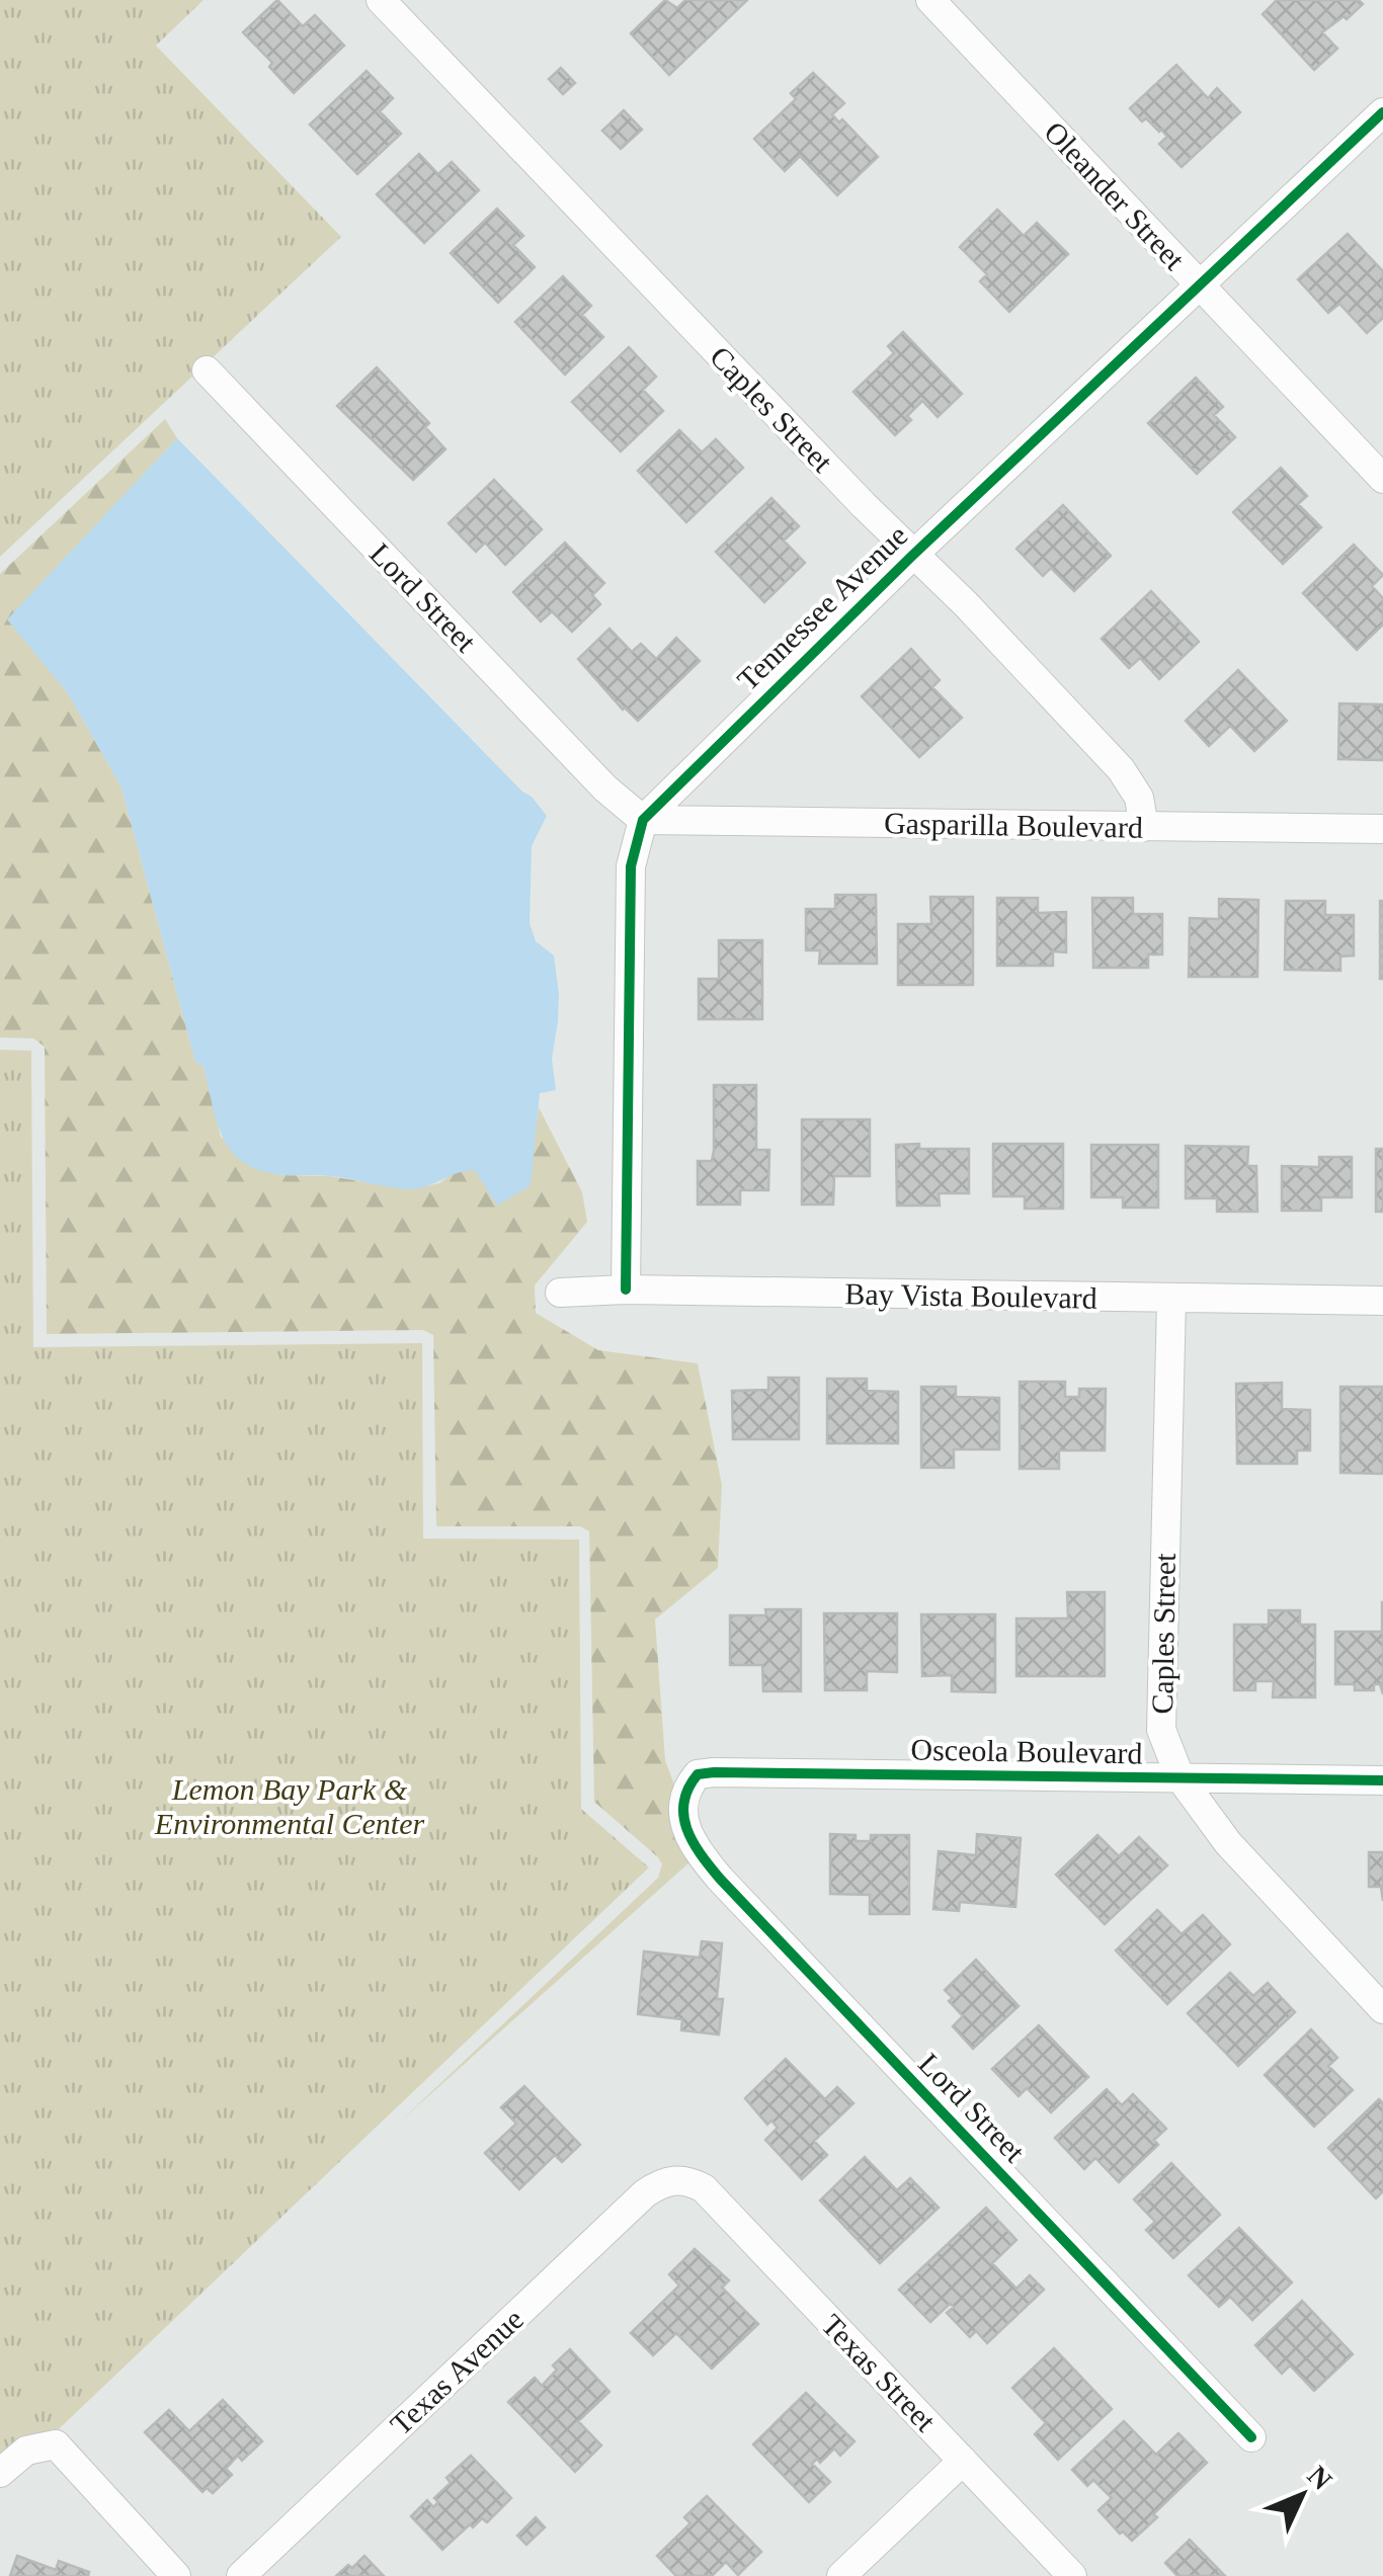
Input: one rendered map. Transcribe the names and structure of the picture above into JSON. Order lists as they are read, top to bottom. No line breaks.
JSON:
{"streets":{"street":["Oleander Street","Caples Street","Lord Street","Tennessee Avenue","Gasparilla Boulevard","Bay Vista Boulevard","Osceola Boulevard","Texas Avenue","Texas Street"]},"crossings":[["Oleander Street","Tennessee Avenue"],["Caples Street","Tennessee Avenue"],["Caples Street","Gasparilla Boulevard"],["Caples Street","Bay Vista Boulevard"],["Caples Street","Osceola Boulevard"],["Lord Street","Tennessee Avenue"],["Lord Street","Gasparilla Boulevard"],["Lord Street","Osceola Boulevard"],["Tennessee Avenue","Gasparilla Boulevard"],["Texas Avenue","Texas Street"]],"parks":["Lemon Bay Park & Environmental Center"],"north":"top right"}
